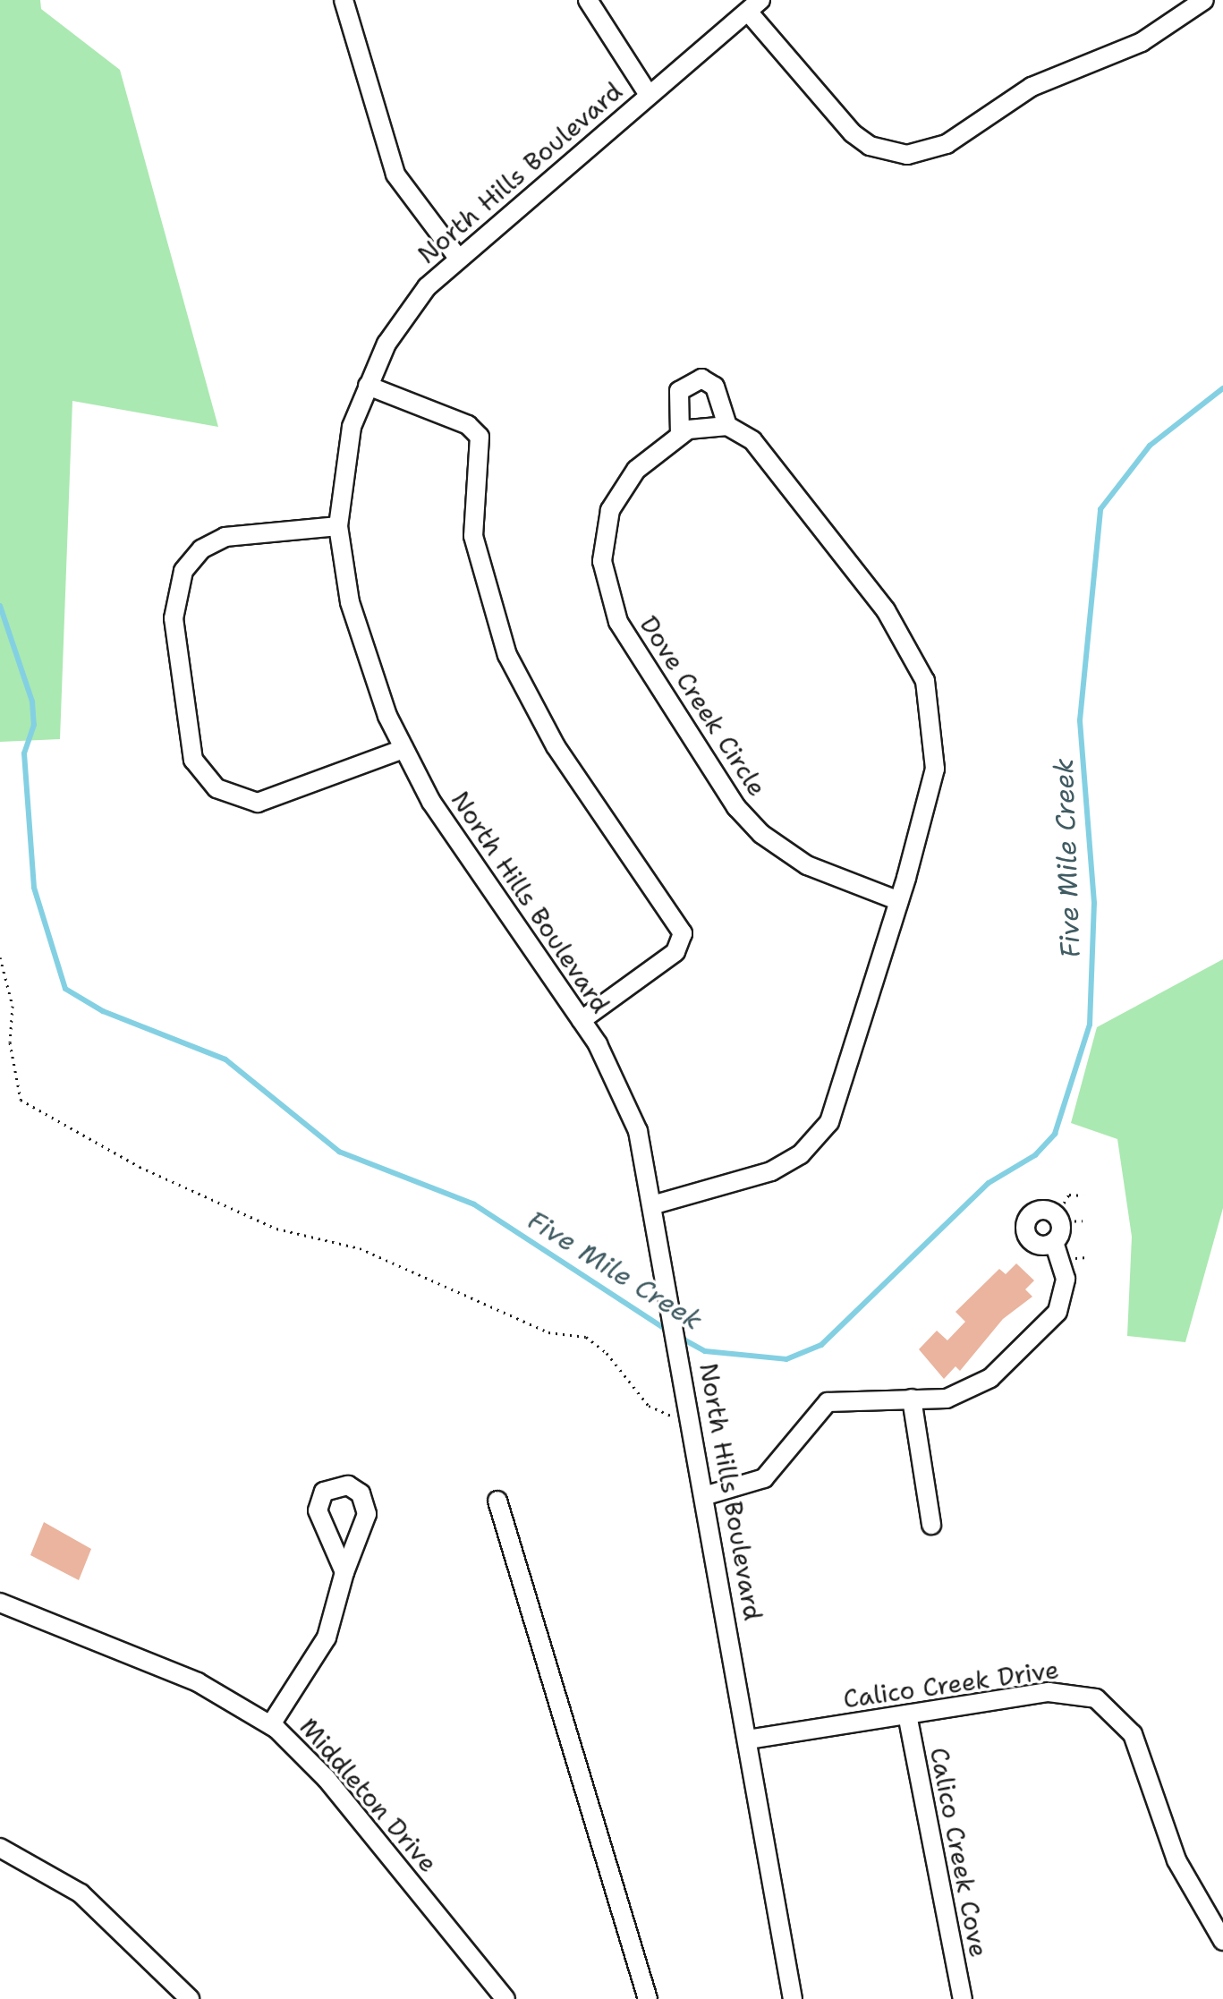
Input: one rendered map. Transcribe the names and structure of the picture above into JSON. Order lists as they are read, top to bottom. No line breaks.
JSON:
{"streets":{"street":["North Hills Boulevard","Dove Creek Circle","Calico Creek Drive","Middleton Drive","Calico Creek Cove"]},"crossings":[["North Hills Boulevard","Calico Creek Drive"],["Calico Creek Drive","Calico Creek Cove"]],"water":["Five Mile Creek"]}
